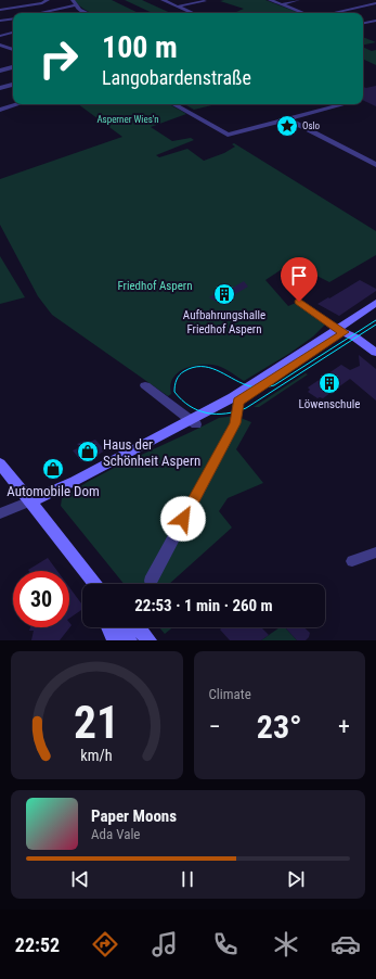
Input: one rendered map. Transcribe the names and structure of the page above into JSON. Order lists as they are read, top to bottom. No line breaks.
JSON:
{"parks":["Asperner Wies'n","Friedhof Aspern"],"places":{"place":["Oslo"],"building":["Aufbahrungshalle Friedhof Aspern","Löwenschule"],"shop":["Haus der Schönheit Aspern","Automobile Dom"]},"page":{"turn":["100 m","Langobardenstraße"],"limit":"30","trip":"22:53 · 1 min · 260 m","tile":"Climate","heat":["−","23°","+"],"song":["Paper Moons","Ada Vale"],"tabs":"22:52","gauge":["21","km/h"]}}
